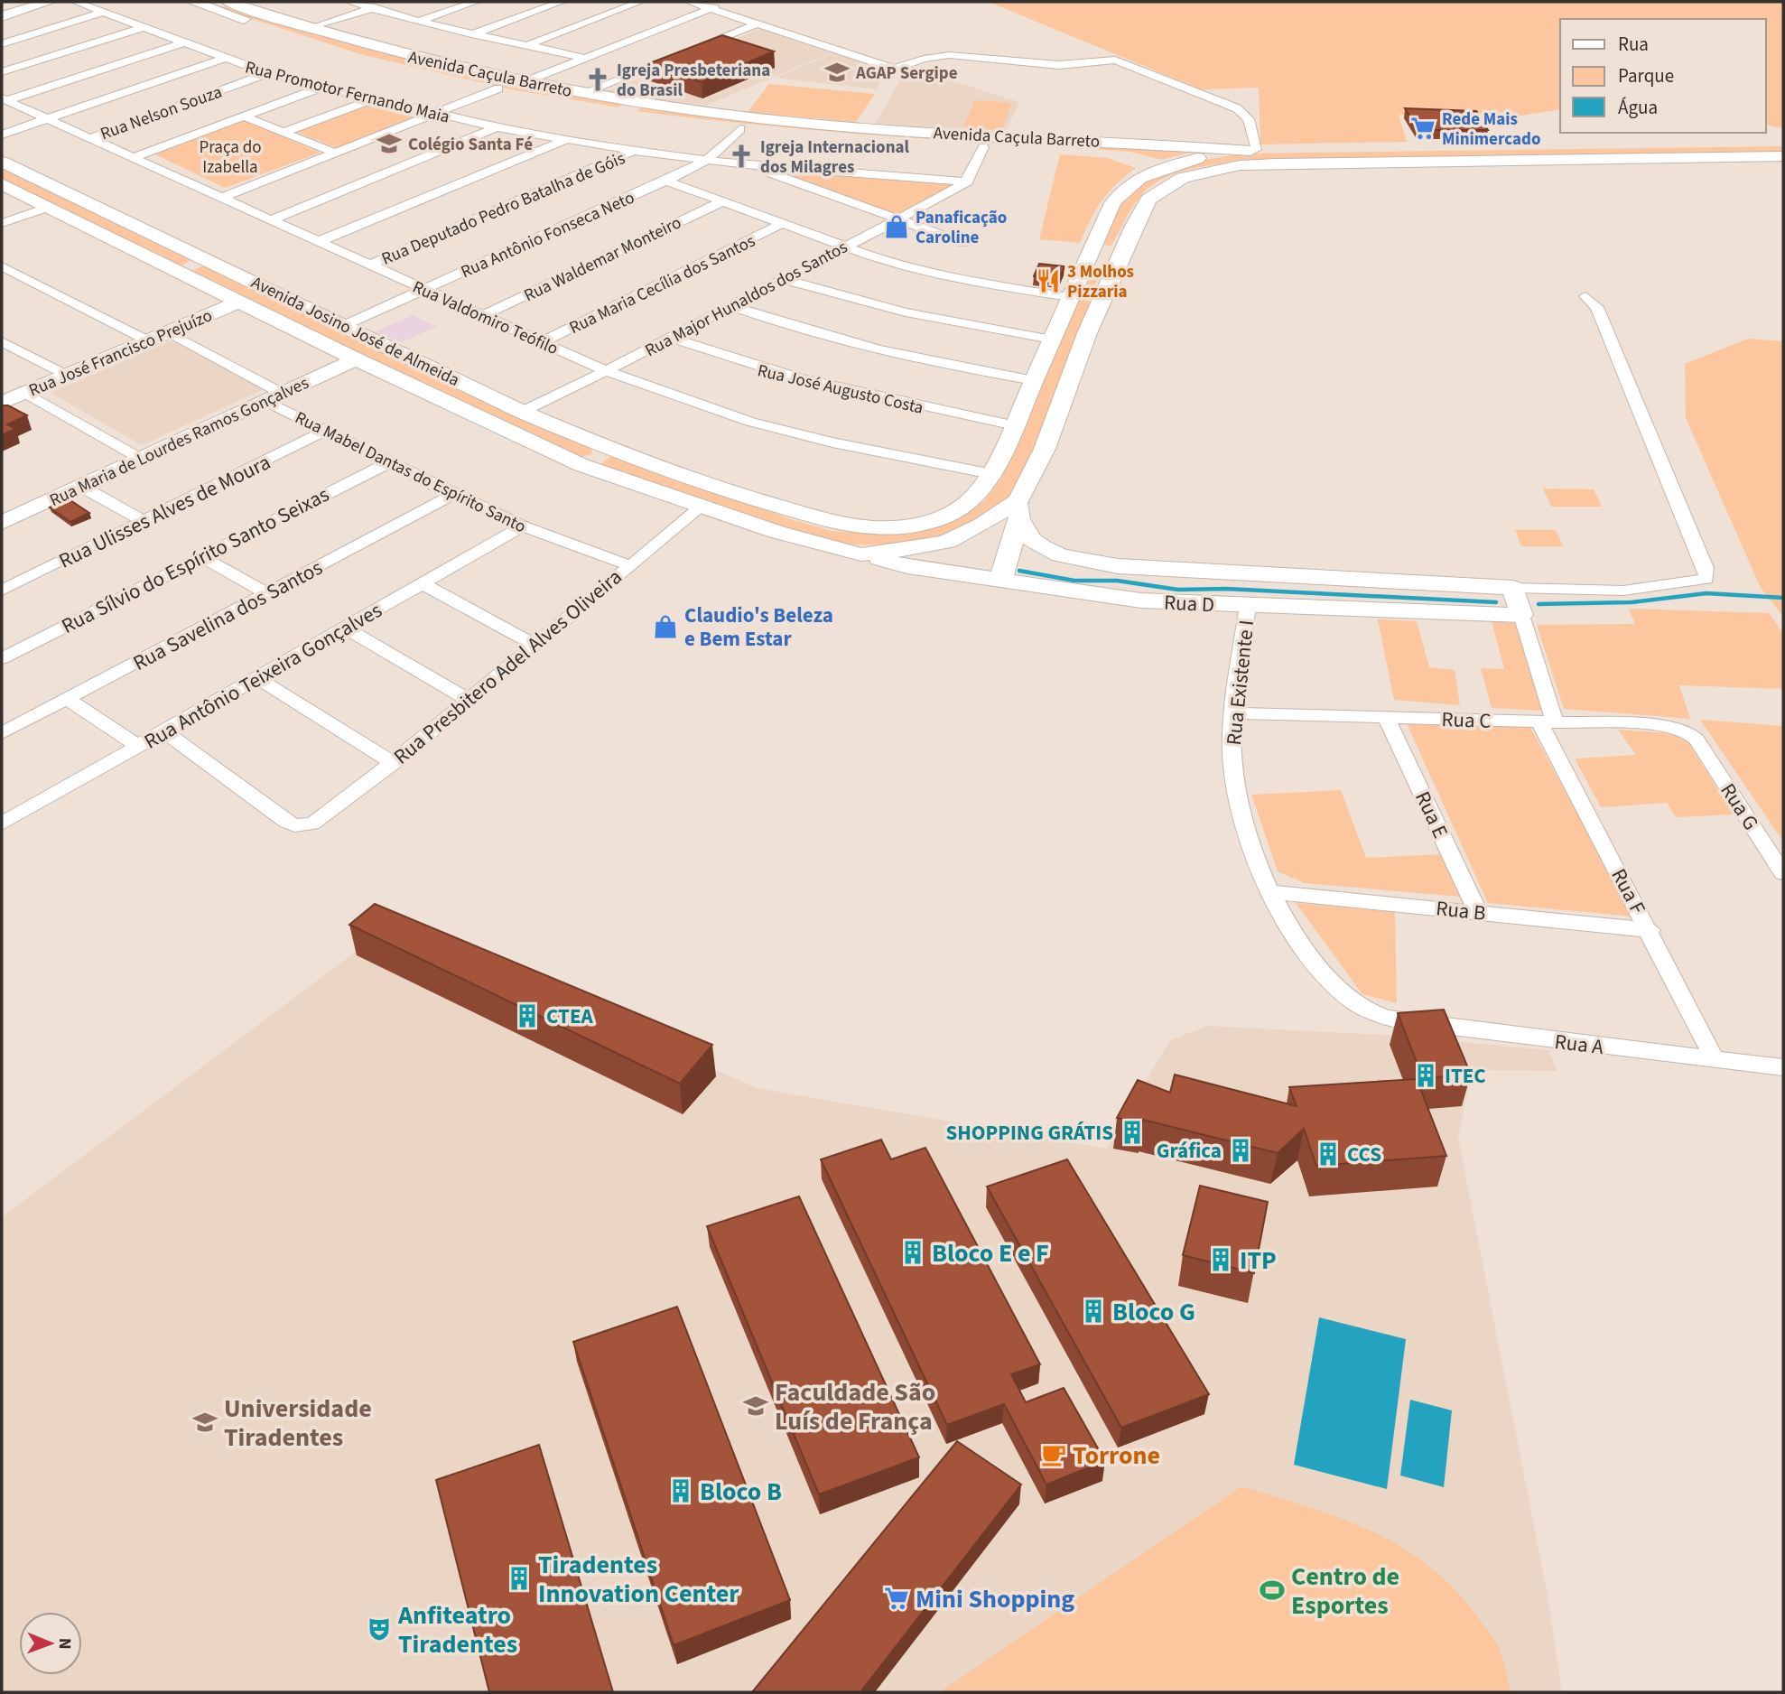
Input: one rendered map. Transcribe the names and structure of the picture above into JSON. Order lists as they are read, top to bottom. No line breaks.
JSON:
{"streets":{"main road":["Avenida Caçula Barreto","Avenida Josino José de Almeida","Rua José Francisco Prejuízo","Rua Maria de Lourdes Ramos Gonçalves","Rua D"],"street":["Rua Promotor Fernando Maia","Rua Nelson Souza","Rua Deputado Pedro Batalha de Góis","Rua Antônio Fonseca Neto","Rua Waldemar Monteiro","Rua Maria Cecília dos Santos","Rua Major Hunaldos dos Santos","Rua Valdomiro Teófilo","Rua José Augusto Costa","Rua Mabel Dantas do Espírito Santo","Rua Ulisses Alves de Moura","Rua Sílvio do Espírito Santo Seixas","Rua Savelina dos Santos","Rua Presbitero Adel Alves Oliveira","Rua Antônio Teixeira Gonçalves","Rua Existente I","Rua C","Rua G","Rua E","Rua F","Rua B","Rua A"]},"crossings":[["Avenida Caçula Barreto","Rua Antônio Fonseca Neto"],["Rua Promotor Fernando Maia","Rua Nelson Souza"],["Rua Promotor Fernando Maia","Rua Deputado Pedro Batalha de Góis"],["Rua Promotor Fernando Maia","Rua Antônio Fonseca Neto"],["Rua Promotor Fernando Maia","Rua Major Hunaldos dos Santos"],["Rua Nelson Souza","Rua Valdomiro Teófilo"],["Rua Deputado Pedro Batalha de Góis","Rua Valdomiro Teófilo"],["Rua Antônio Fonseca Neto","Rua Valdomiro Teófilo"],["Rua Antônio Fonseca Neto","Avenida Josino José de Almeida"],["Rua Waldemar Monteiro","Rua Valdomiro Teófilo"],["Rua Maria Cecília dos Santos","Rua Valdomiro Teófilo"],["Rua Major Hunaldos dos Santos","Rua Valdomiro Teófilo"],["Rua Major Hunaldos dos Santos","Avenida Josino José de Almeida"],["Rua Major Hunaldos dos Santos","Rua José Augusto Costa"],["Rua Valdomiro Teófilo","Avenida Josino José de Almeida"],["Avenida Josino José de Almeida","Rua José Francisco Prejuízo"],["Avenida Josino José de Almeida","Rua José Augusto Costa"],["Avenida Josino José de Almeida","Rua Maria de Lourdes Ramos Gonçalves"],["Avenida Josino José de Almeida","Rua D"],["Avenida Josino José de Almeida","Rua Presbitero Adel Alves Oliveira"],["Rua José Francisco Prejuízo","Rua Mabel Dantas do Espírito Santo"],["Rua Maria de Lourdes Ramos Gonçalves","Rua Mabel Dantas do Espírito Santo"],["Rua Mabel Dantas do Espírito Santo","Rua Ulisses Alves de Moura"],["Rua Mabel Dantas do Espírito Santo","Rua Sílvio do Espírito Santo Seixas"],["Rua Mabel Dantas do Espírito Santo","Rua Savelina dos Santos"],["Rua Mabel Dantas do Espírito Santo","Rua Presbitero Adel Alves Oliveira"],["Rua Mabel Dantas do Espírito Santo","Rua Antônio Teixeira Gonçalves"],["Rua D","Rua Existente I"],["Rua D","Rua F"],["Rua Presbitero Adel Alves Oliveira","Rua Antônio Teixeira Gonçalves"],["Rua Existente I","Rua C"],["Rua Existente I","Rua B"],["Rua Existente I","Rua A"],["Rua C","Rua G"],["Rua C","Rua E"],["Rua C","Rua F"],["Rua E","Rua B"],["Rua F","Rua B"],["Rua F","Rua A"]],"parks":["Praça do Izabella"],"places":{"school or university":["AGAP Sergipe","Colégio Santa Fé","Faculdade São Luís de França","Universidade Tiradentes"],"church":["Igreja Presbeteriana do Brasil","Igreja Internacional dos Milagres"],"supermarket":["Rede Mais Minimercado","Mini Shopping"],"shop":["Panaficação Caroline","Claudio's Beleza e Bem Estar"],"restaurant":["3 Molhos Pizzaria"],"building":["CTEA","ITEC","SHOPPING GRÁTIS","Gráfica","CCS","Bloco E e F","ITP","Bloco G","Bloco B","Tiradentes Innovation Center"],"cafe":["Torrone"],"sports":["Centro de Esportes"],"theatre":["Anfiteatro Tiradentes"]},"legend":["Rua","Parque","Água"],"north":"right"}
